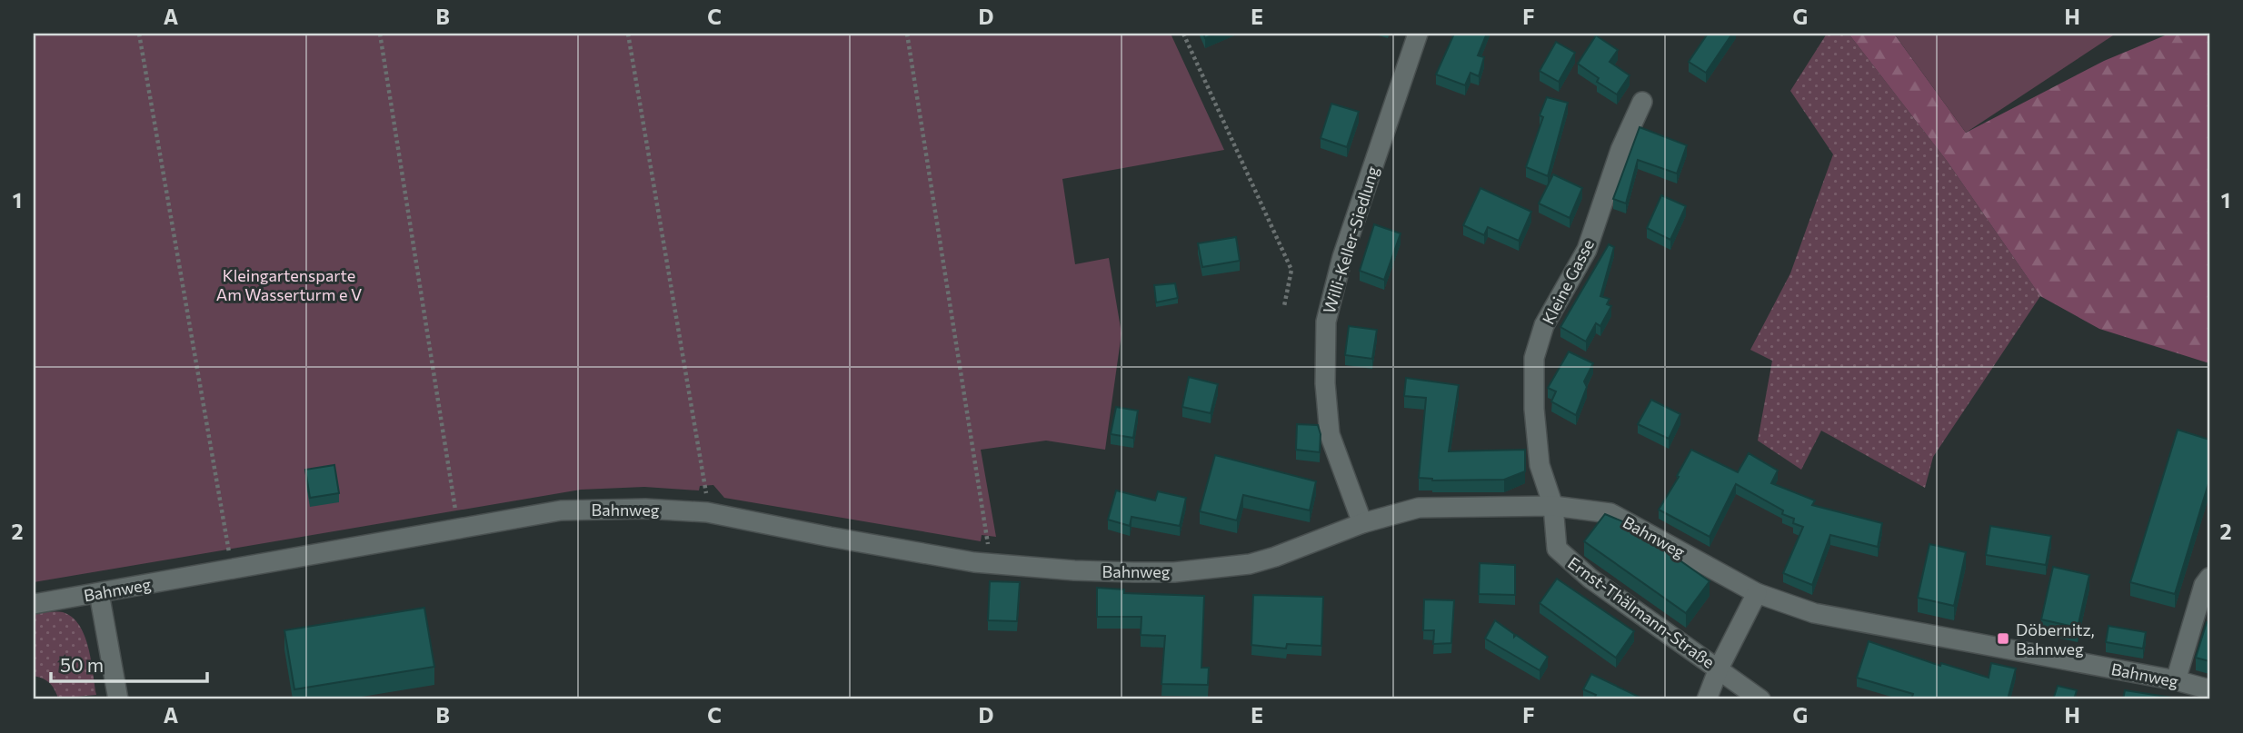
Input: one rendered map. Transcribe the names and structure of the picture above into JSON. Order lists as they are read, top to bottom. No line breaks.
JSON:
{"streets":{"street":["Willi-Keller-Siedlung","Kleine Gasse","Bahnweg","Ernst-Thälmann-Straße"]},"crossings":[["Willi-Keller-Siedlung","Bahnweg"],["Kleine Gasse","Bahnweg"],["Kleine Gasse","Ernst-Thälmann-Straße"],["Bahnweg","Ernst-Thälmann-Straße"]],"parks":["Kleingartensparte Am Wasserturm e V"],"places":{"transit":["Döbernitz, Bahnweg"]},"scale_bar":"50 m","grid":{"columns":["A","B","C","D","E","F","G","H"],"rows":["1","2"]}}
